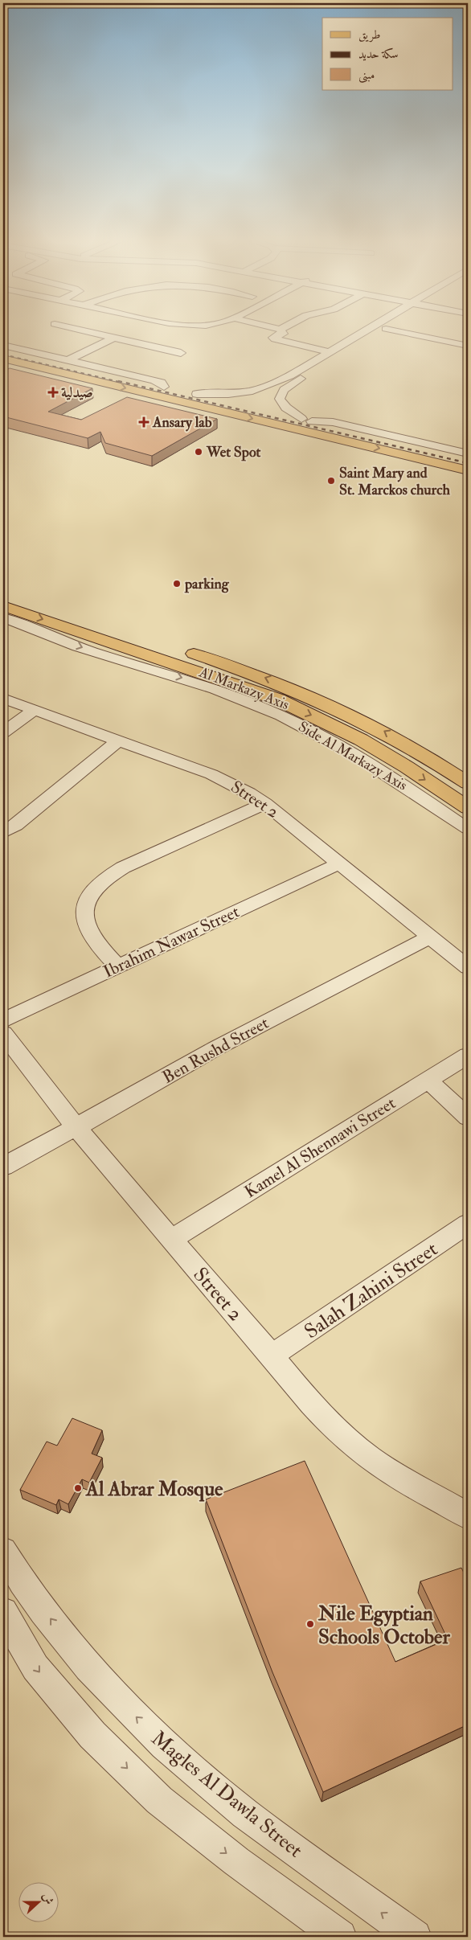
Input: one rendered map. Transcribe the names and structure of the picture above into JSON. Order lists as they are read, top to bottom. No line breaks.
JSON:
{"streets":{"main road":["Al Markazy Axis"],"street":["Side Al Markazy Axis","Street 2","Ibrahim Nawar Street","Ben Rushd Street","Kamel Al Shennawi Street","Salah Zahini Street","Magles Al Dawla Street"]},"crossings":[["Street 2","Ibrahim Nawar Street"],["Street 2","Ben Rushd Street"],["Street 2","Kamel Al Shennawi Street"],["Street 2","Salah Zahini Street"]],"one_way":["Side Al Markazy Axis"],"places":{"health":["صيدلية","Ansary lab"],"other":["Wet Spot","Saint Mary and St. Marckos church","parking","Al Abrar Mosque","Nile Egyptian Schools October"]},"legend":["طريق","سكة حديد","مبنى"],"north":"right"}
